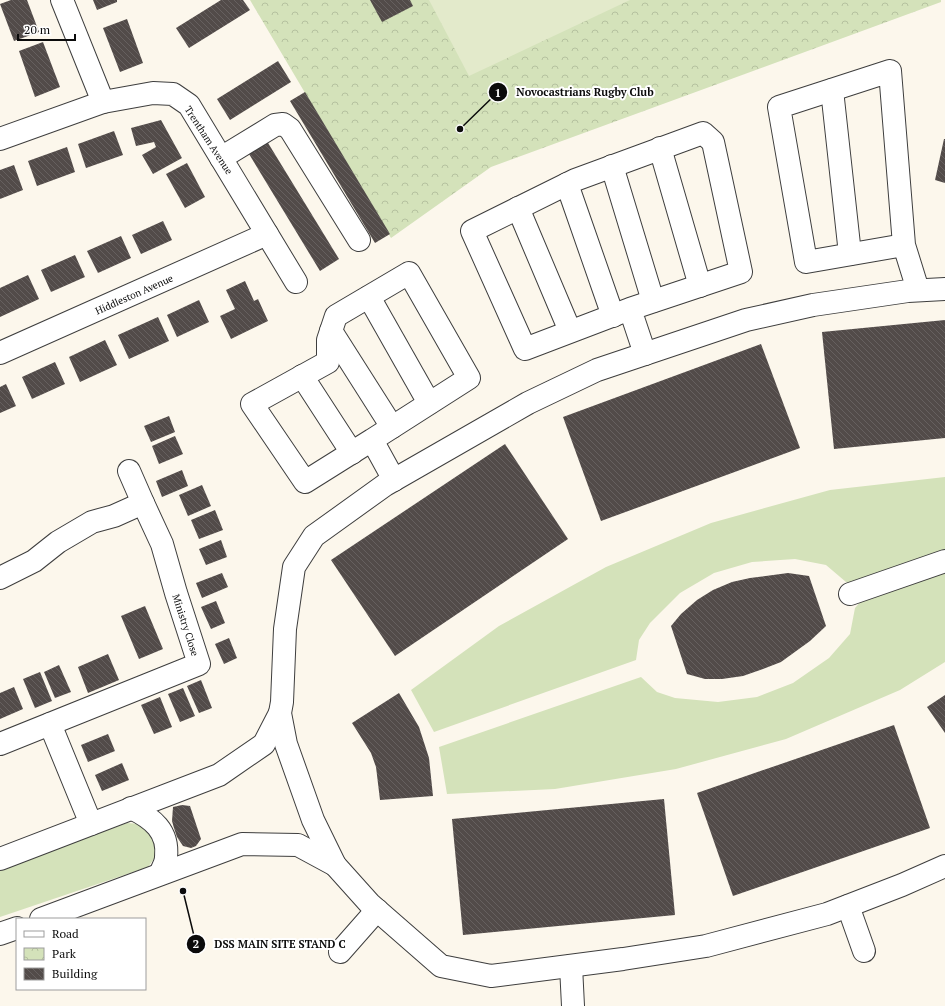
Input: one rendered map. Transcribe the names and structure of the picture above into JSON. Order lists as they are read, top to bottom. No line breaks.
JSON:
{"streets":{"street":["Trentham Avenue","Hiddleston Avenue","Ministry Close"]},"crossings":[["Trentham Avenue","Hiddleston Avenue"]],"places":["Novocastrians Rugby Club","DSS MAIN SITE STAND C"],"legend":["Road","Park","Building"],"scale_bar":"20 m"}
